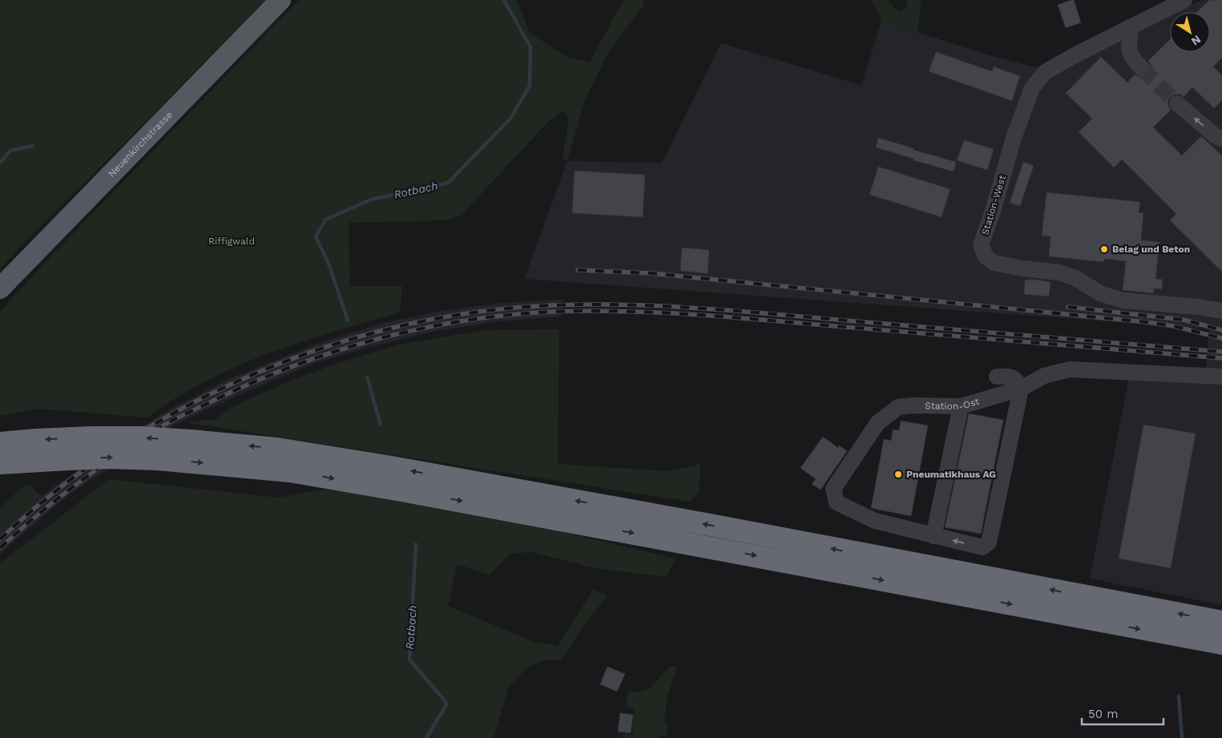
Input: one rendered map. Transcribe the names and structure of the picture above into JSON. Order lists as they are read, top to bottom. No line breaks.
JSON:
{"streets":{"main road":["Neuenkirchstrasse"],"street":["Station-West","Station-Ost"]},"water":["Rotbach"],"parks":["Riffigwald"],"places":["Belag und Beton","Pneumatikhaus AG"],"scale_bar":"50 m","north":"bottom right"}
